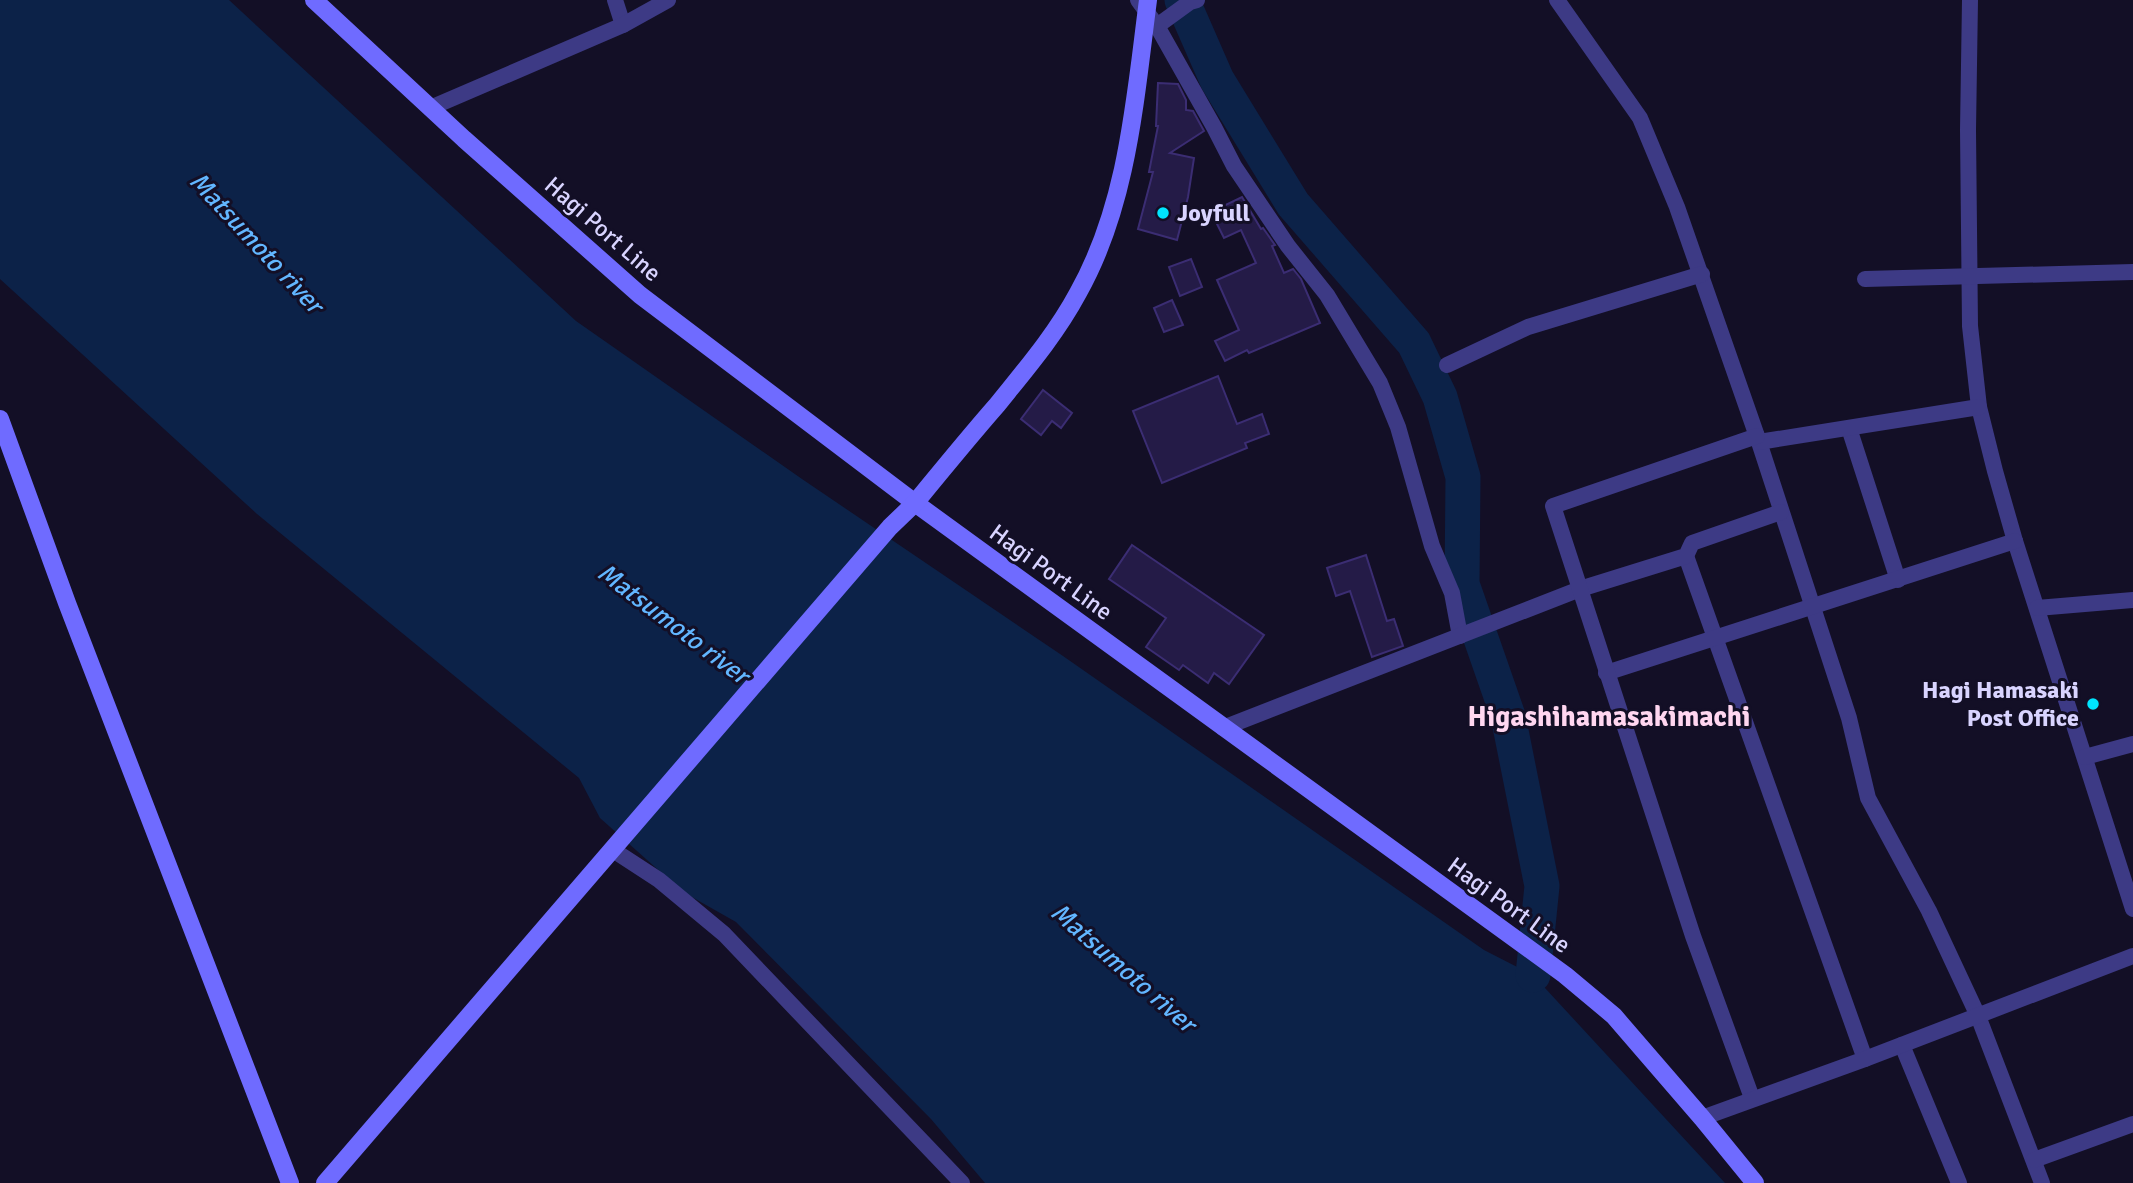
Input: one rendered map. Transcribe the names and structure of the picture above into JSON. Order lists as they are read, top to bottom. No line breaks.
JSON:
{"streets":{"street":["Hagi Port Line"]},"districts":["Higashihamasakimachi"],"water":["Matsumoto river"],"places":["Joyfull","Hagi Hamasaki Post Office"]}
